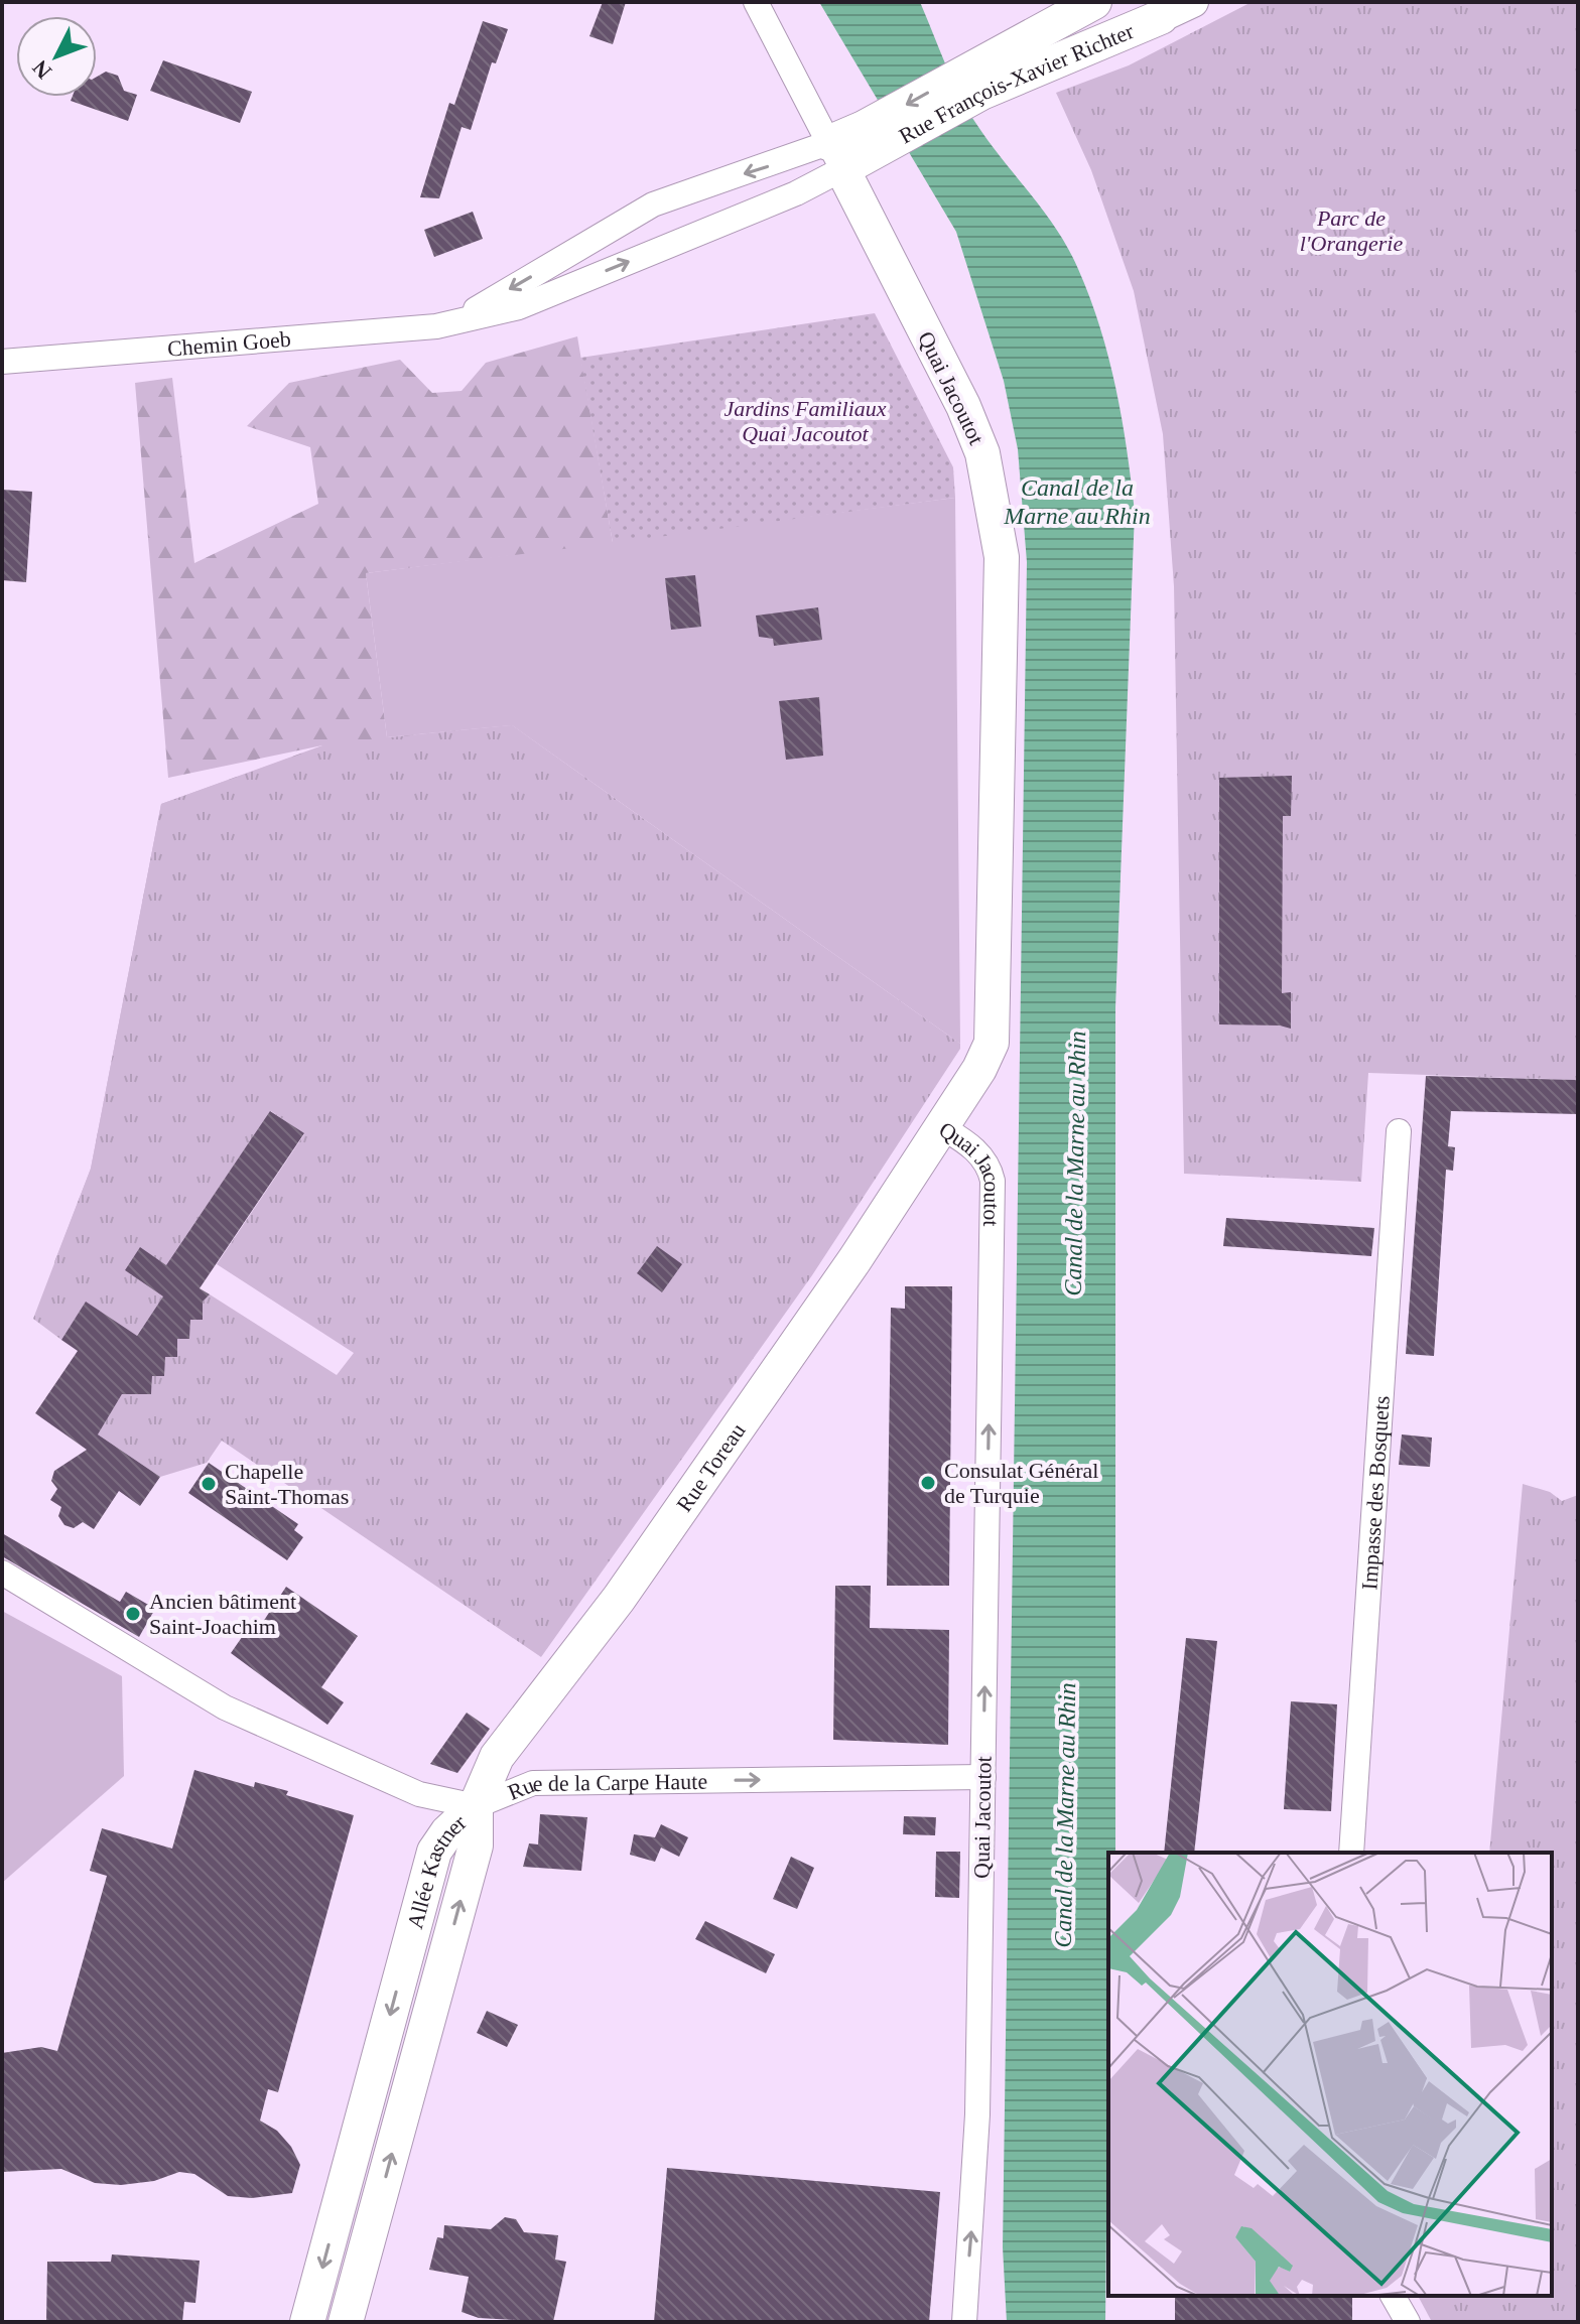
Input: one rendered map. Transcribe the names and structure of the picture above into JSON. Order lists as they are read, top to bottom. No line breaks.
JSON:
{"streets":{"main road":["Rue François-Xavier Richter","Quai Jacoutot","Rue Toreau","Allée Kastner"],"street":["Chemin Goeb","Impasse des Bosquets","Rue de la Carpe Haute"]},"crossings":[["Rue François-Xavier Richter","Chemin Goeb"],["Rue François-Xavier Richter","Quai Jacoutot"],["Chemin Goeb","Quai Jacoutot"],["Quai Jacoutot","Rue Toreau"],["Quai Jacoutot","Rue de la Carpe Haute"],["Rue Toreau","Rue de la Carpe Haute"],["Rue Toreau","Allée Kastner"],["Rue de la Carpe Haute","Allée Kastner"]],"one_way":["Quai Jacoutot","Rue de la Carpe Haute"],"water":["Canal de la Marne au Rhin"],"parks":["Parc de l'Orangerie","Jardins Familiaux Quai Jacoutot"],"places":["Consulat Général de Turquie","Chapelle Saint-Thomas","Ancien bâtiment Saint-Joachim"],"north":"bottom left"}
